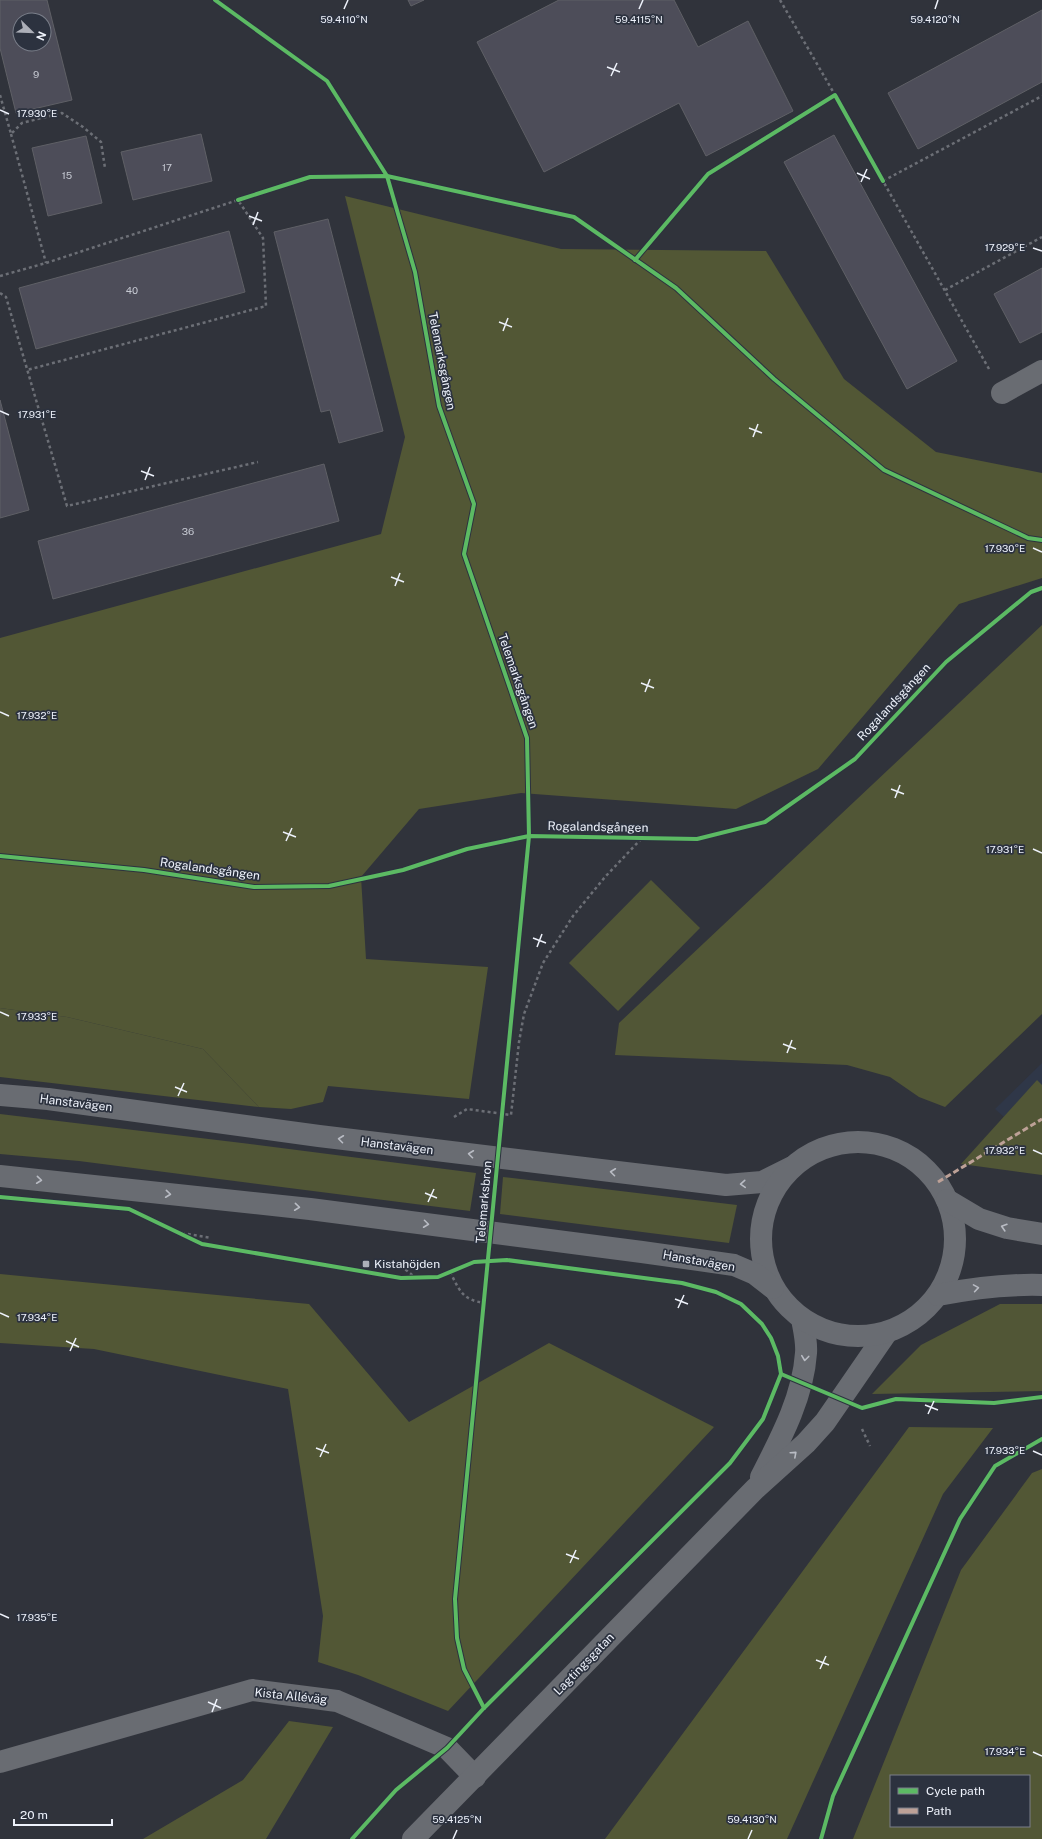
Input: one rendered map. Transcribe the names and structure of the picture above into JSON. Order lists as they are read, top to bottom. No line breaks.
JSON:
{"streets":{"main road":["Hanstavägen","Lagtingsgatan","Kista Alléväg"],"cycle path":["Telemarksgången","Rogalandsgången"]},"crossings":[["Lagtingsgatan","Kista Alléväg"]],"places":{"transit":["Kistahöjden"]},"house_numbers":["9","17","15","40","36"],"legend":["Cycle path","Path"],"scale_bar":"20 m","north":"bottom right","coordinates":["59.4110°N","59.4115°N","59.4120°N","17.930°E","17.929°E","17.931°E","17.932°E","17.933°E","17.934°E","17.935°E","59.4125°N","59.4130°N"]}
